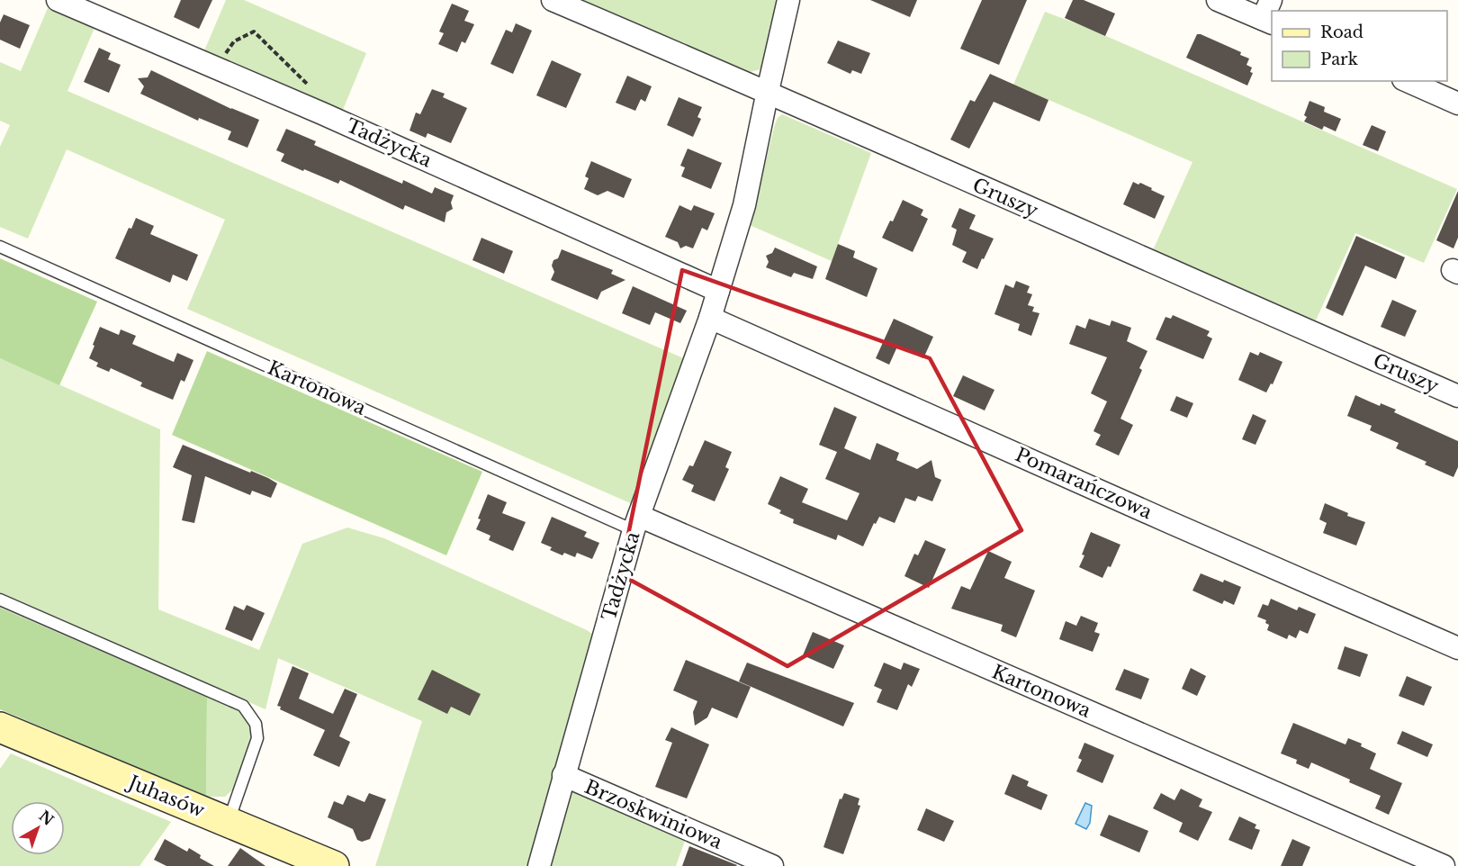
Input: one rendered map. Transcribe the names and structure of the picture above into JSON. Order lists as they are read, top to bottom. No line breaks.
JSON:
{"streets":{"street":["Tadżycka","Gruszy","Kartonowa","Pomarańczowa","Juhasów","Brzoskwiniowa"]},"crossings":[["Tadżycka","Gruszy"],["Tadżycka","Kartonowa"],["Tadżycka","Pomarańczowa"],["Tadżycka","Brzoskwiniowa"]],"legend":["Road","Park"],"north":"top right"}
